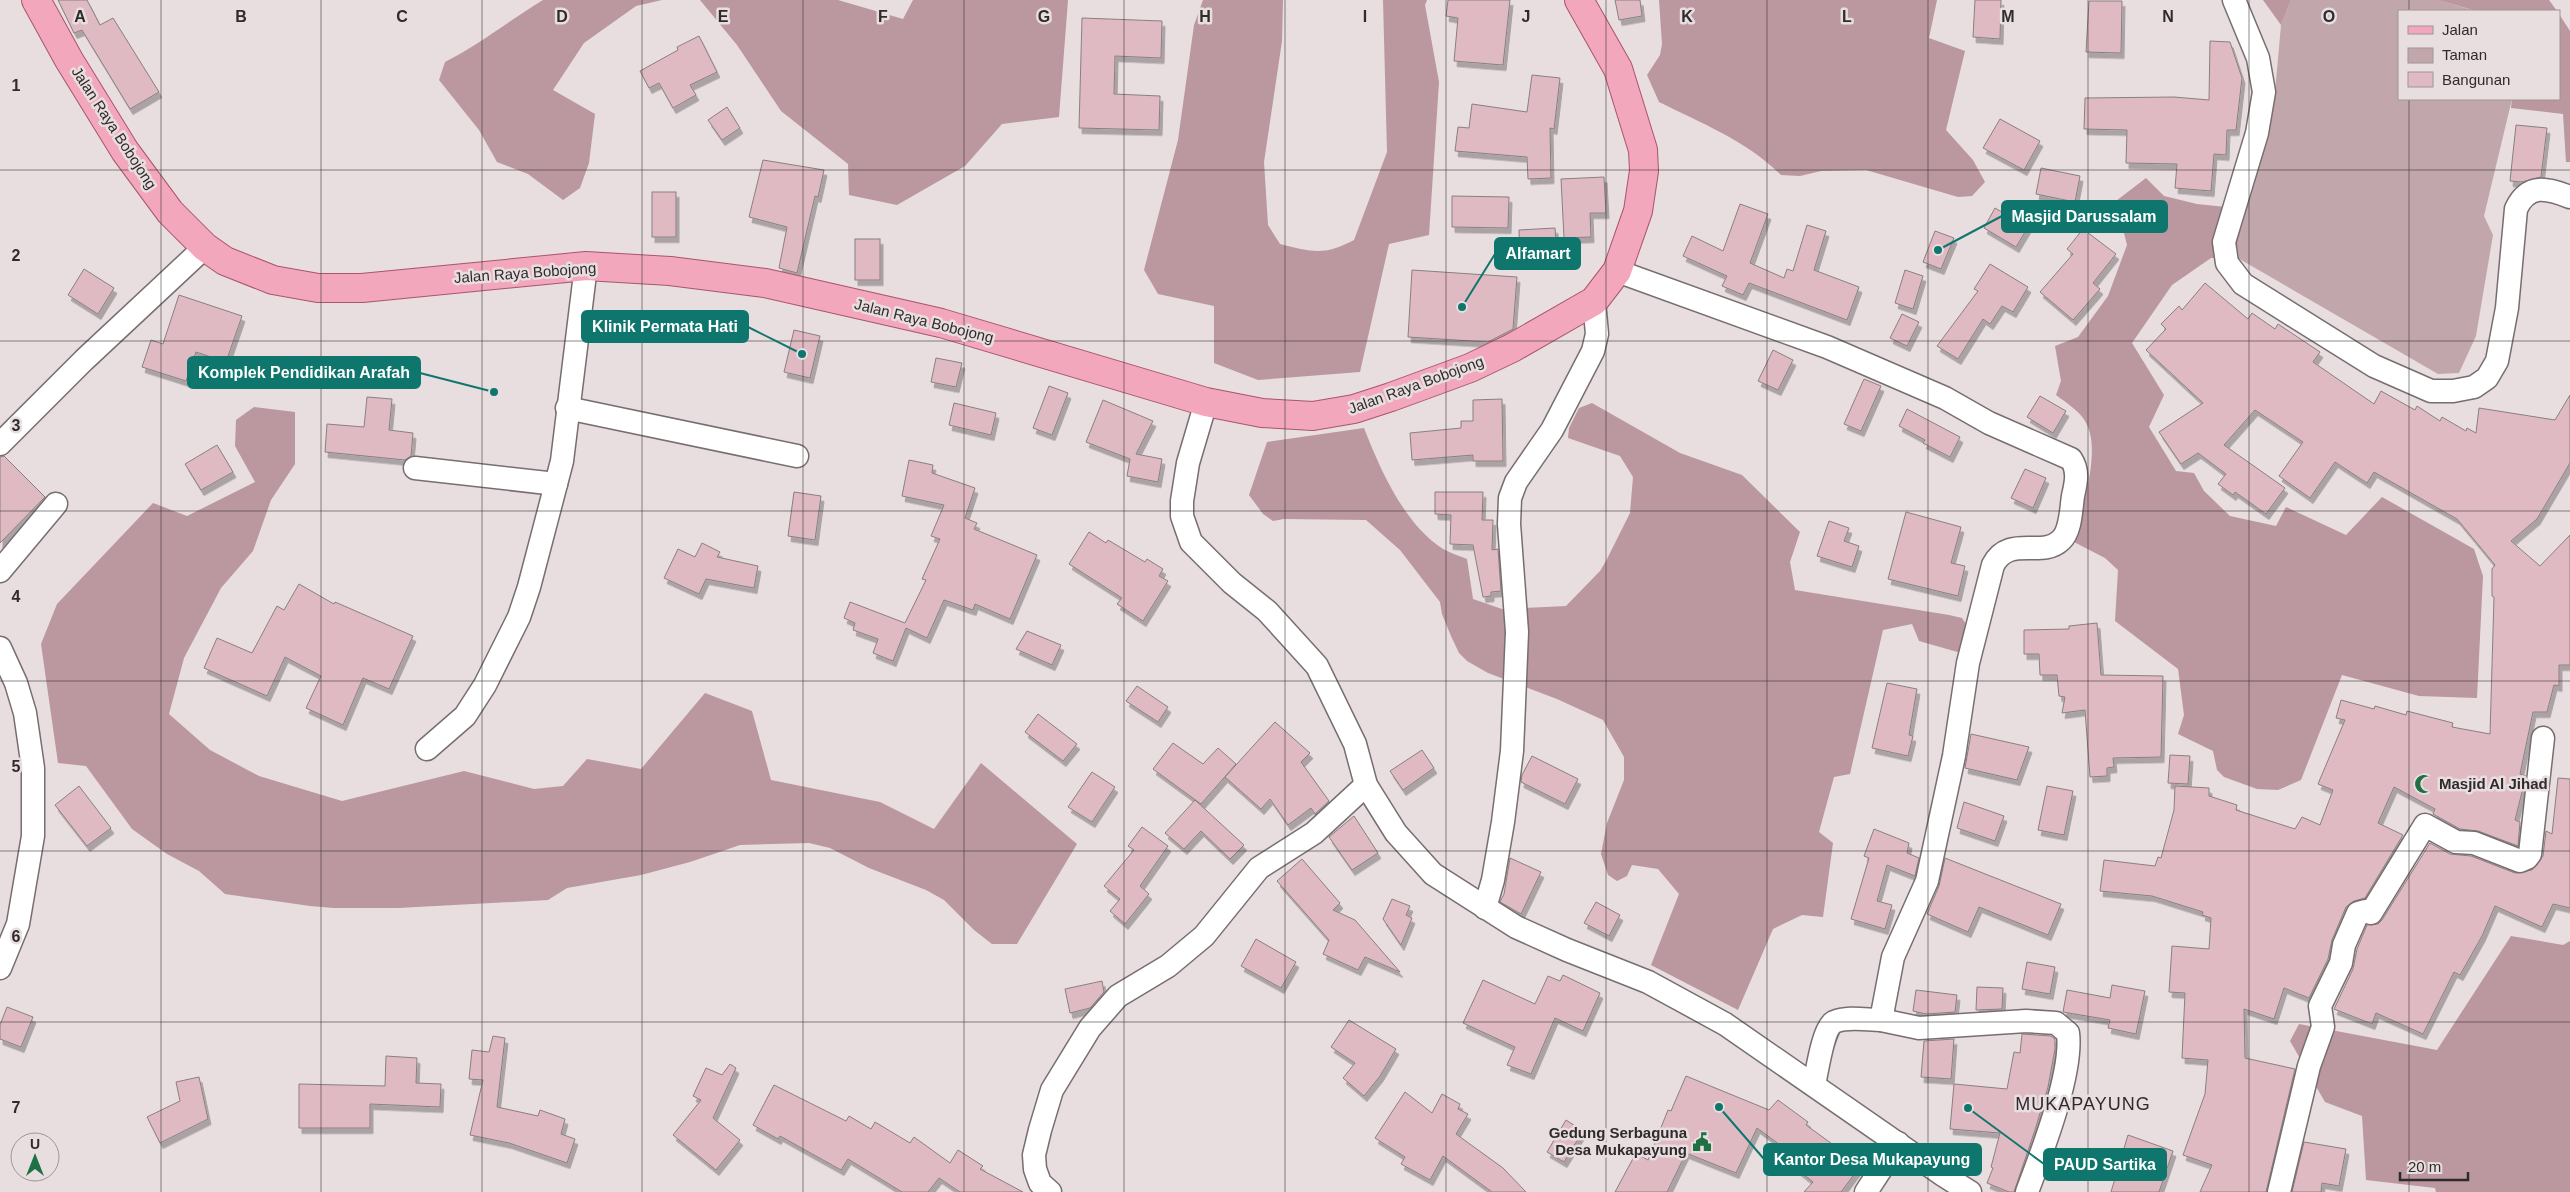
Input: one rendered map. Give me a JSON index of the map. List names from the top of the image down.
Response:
{
  "streets": {
    "main road": ["Jalan Raya Bobojong"]
  },
  "districts": ["MUKAPAYUNG"],
  "places": {
    "other": [
      "Masjid Darussalam",
      "Alfamart",
      "Klinik Permata Hati",
      "Komplek Pendidikan Arafah",
      "Kantor Desa Mukapayung",
      "PAUD Sartika"
    ],
    "mosque": ["Masjid Al Jihad"],
    "public building": ["Gedung Serbaguna Desa Mukapayung"]
  },
  "legend": ["Jalan", "Taman", "Bangunan"],
  "scale_bar": "20 m",
  "north": "top",
  "grid": {
    "columns": [
      "A",
      "B",
      "C",
      "D",
      "E",
      "F",
      "G",
      "H",
      "I",
      "J",
      "K",
      "L",
      "M",
      "N",
      "O"
    ],
    "rows": [
      "1",
      "2",
      "3",
      "4",
      "5",
      "6",
      "7"
    ]
  }
}
